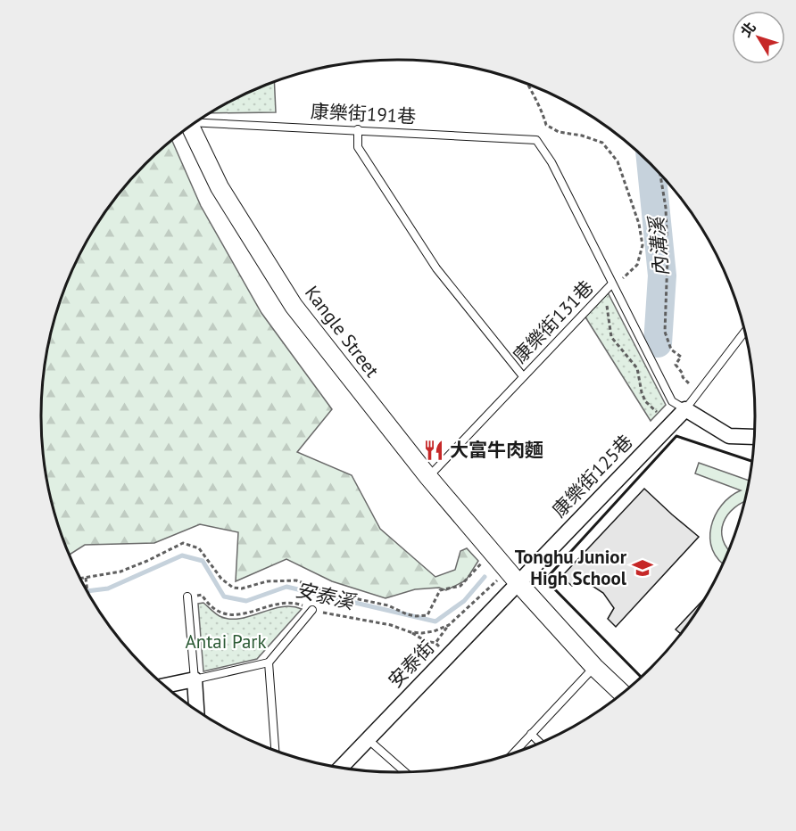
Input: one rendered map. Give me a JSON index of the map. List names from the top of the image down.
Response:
{
  "streets": {
    "street": ["Kangle Street", "康樂街125巷", "安泰街"],
    "lane": ["康樂街191巷", "康樂街131巷"]
  },
  "crossings": [
    ["康樂街191巷", "康樂街131巷"],
    ["康樂街131巷", "Kangle Street"],
    ["Kangle Street", "康樂街125巷"],
    ["Kangle Street", "安泰街"],
    ["康樂街125巷", "安泰街"]
  ],
  "water": ["內溝溪", "安泰溪"],
  "parks": ["Antai Park"],
  "places": {
    "restaurant": ["大富牛肉麵"],
    "school or university": ["Tonghu Junior High School"]
  },
  "north": "top left"
}
